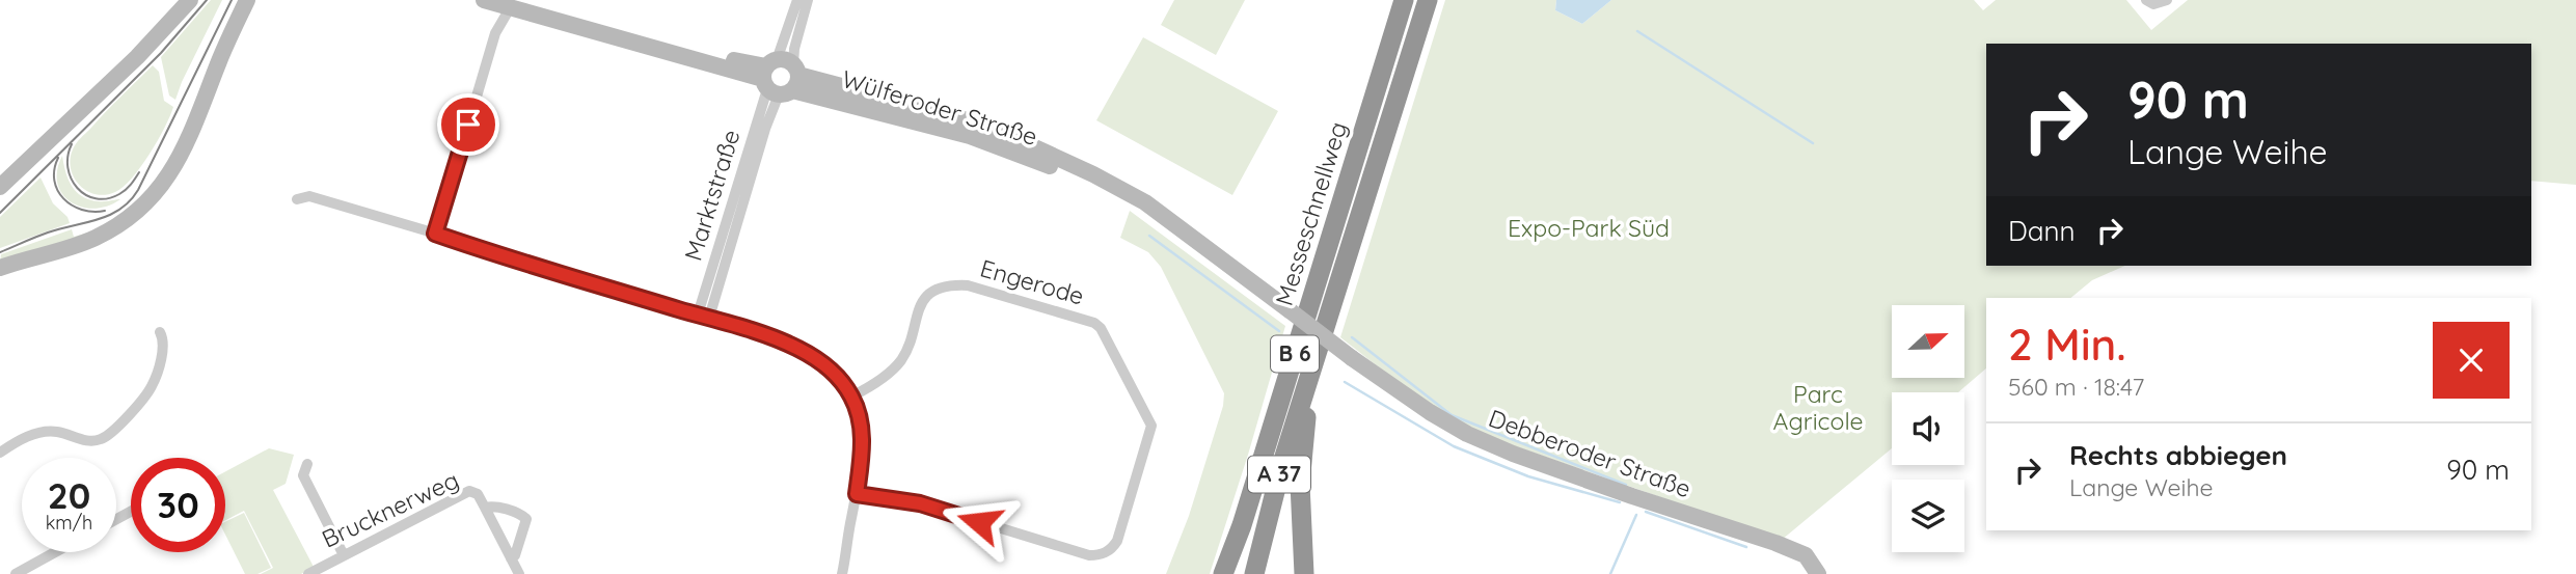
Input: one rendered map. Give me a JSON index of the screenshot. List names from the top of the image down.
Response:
{
  "streets": {
    "highway": ["Messeschnellweg", "B 6", "A 37"],
    "street": [
      "Wülferoder Straße",
      "Marktstraße",
      "Engerode",
      "Debberoder Straße",
      "Brucknerweg"
    ]
  },
  "crossings": [
    ["Wülferoder Straße", "Marktstraße"],
    ["Wülferoder Straße", "Debberoder Straße"],
    ["Messeschnellweg", "B 6"],
    ["Messeschnellweg", "A 37"],
    ["B 6", "A 37"]
  ],
  "parks": ["Expo-Park Süd", "Parc Agricole"],
  "north": "right",
  "page": {
    "turn": ["90 m", "Lange Weihe"],
    "then": "Dann",
    "heading": ["2 Min.", "560 m · 18:47"],
    "list": [
      {
        "name": "Rechts abbiegen",
        "note": "Lange Weihe",
        "value": "90 m"
      }
    ],
    "speed": "20 km/h",
    "limit": "30"
  }
}
